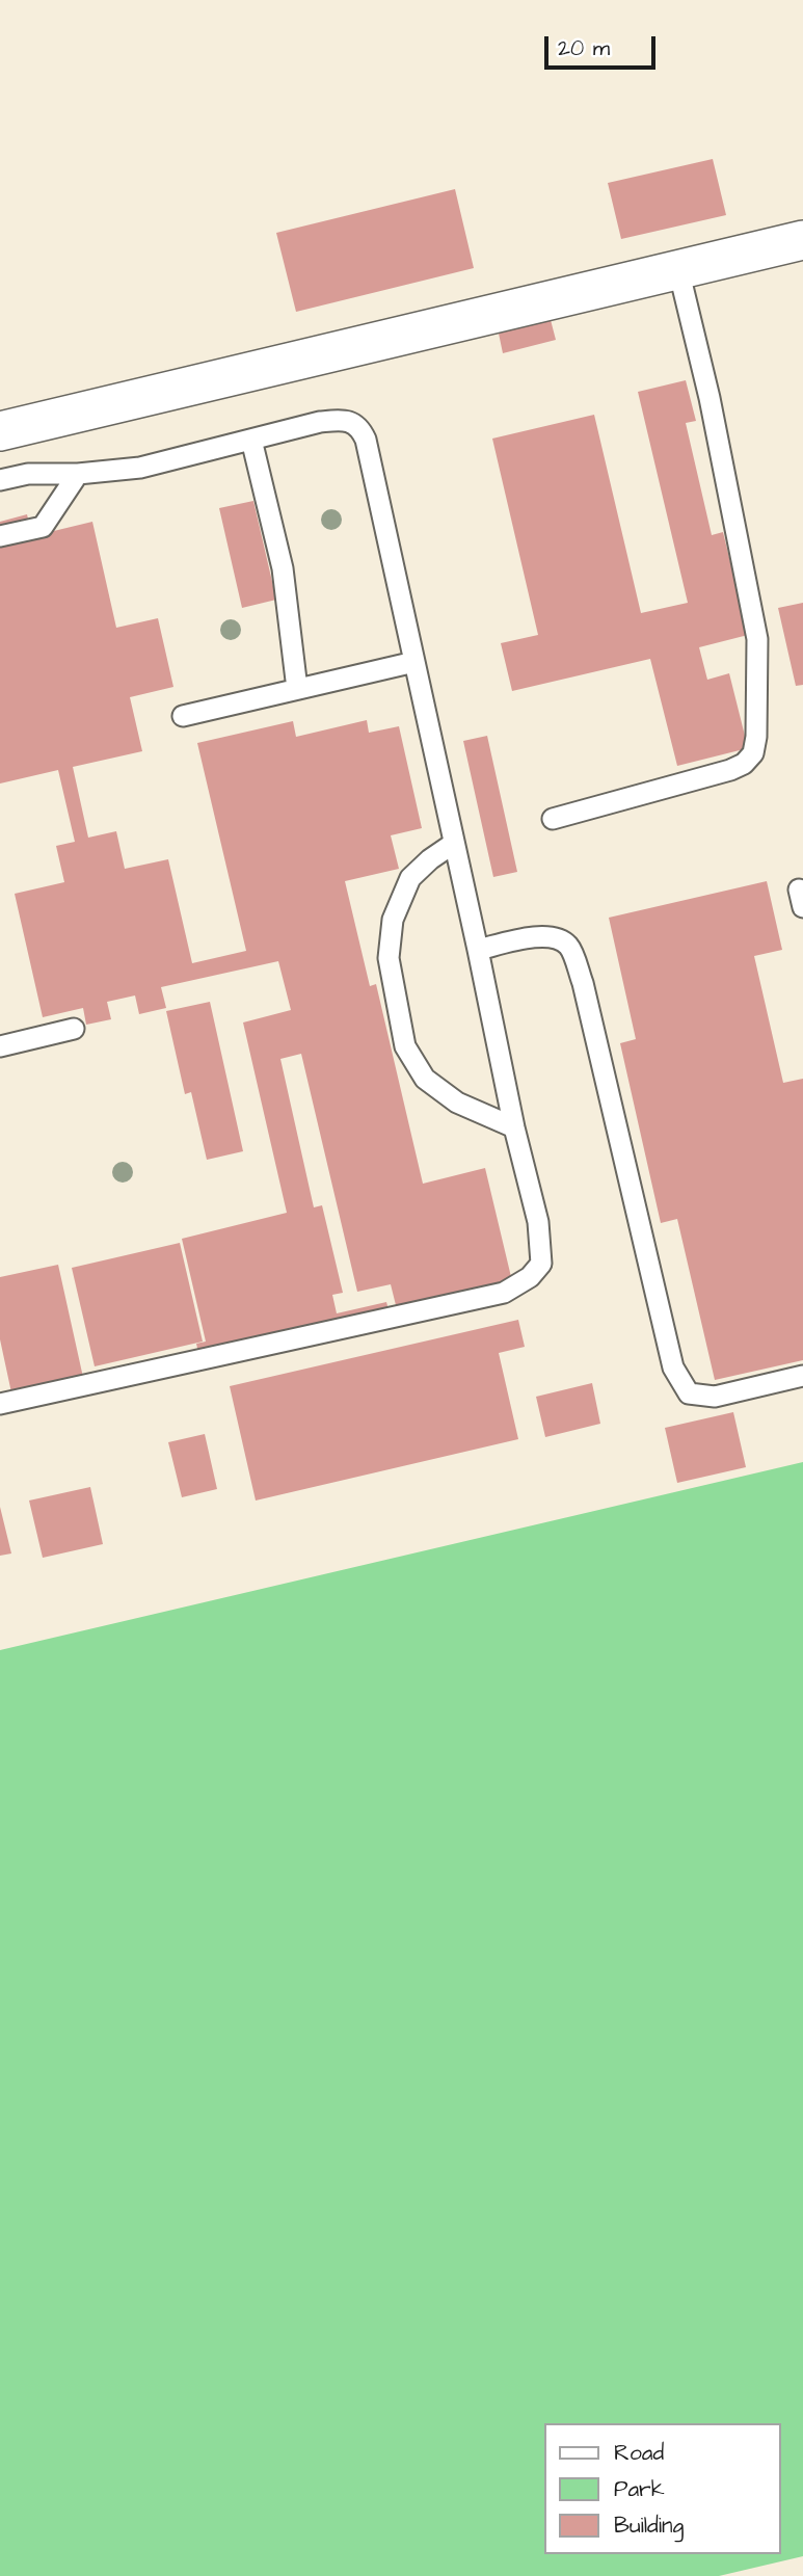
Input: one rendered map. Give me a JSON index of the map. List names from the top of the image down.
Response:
{
  "legend": ["Road", "Park", "Building"],
  "scale_bar": "20 m"
}
